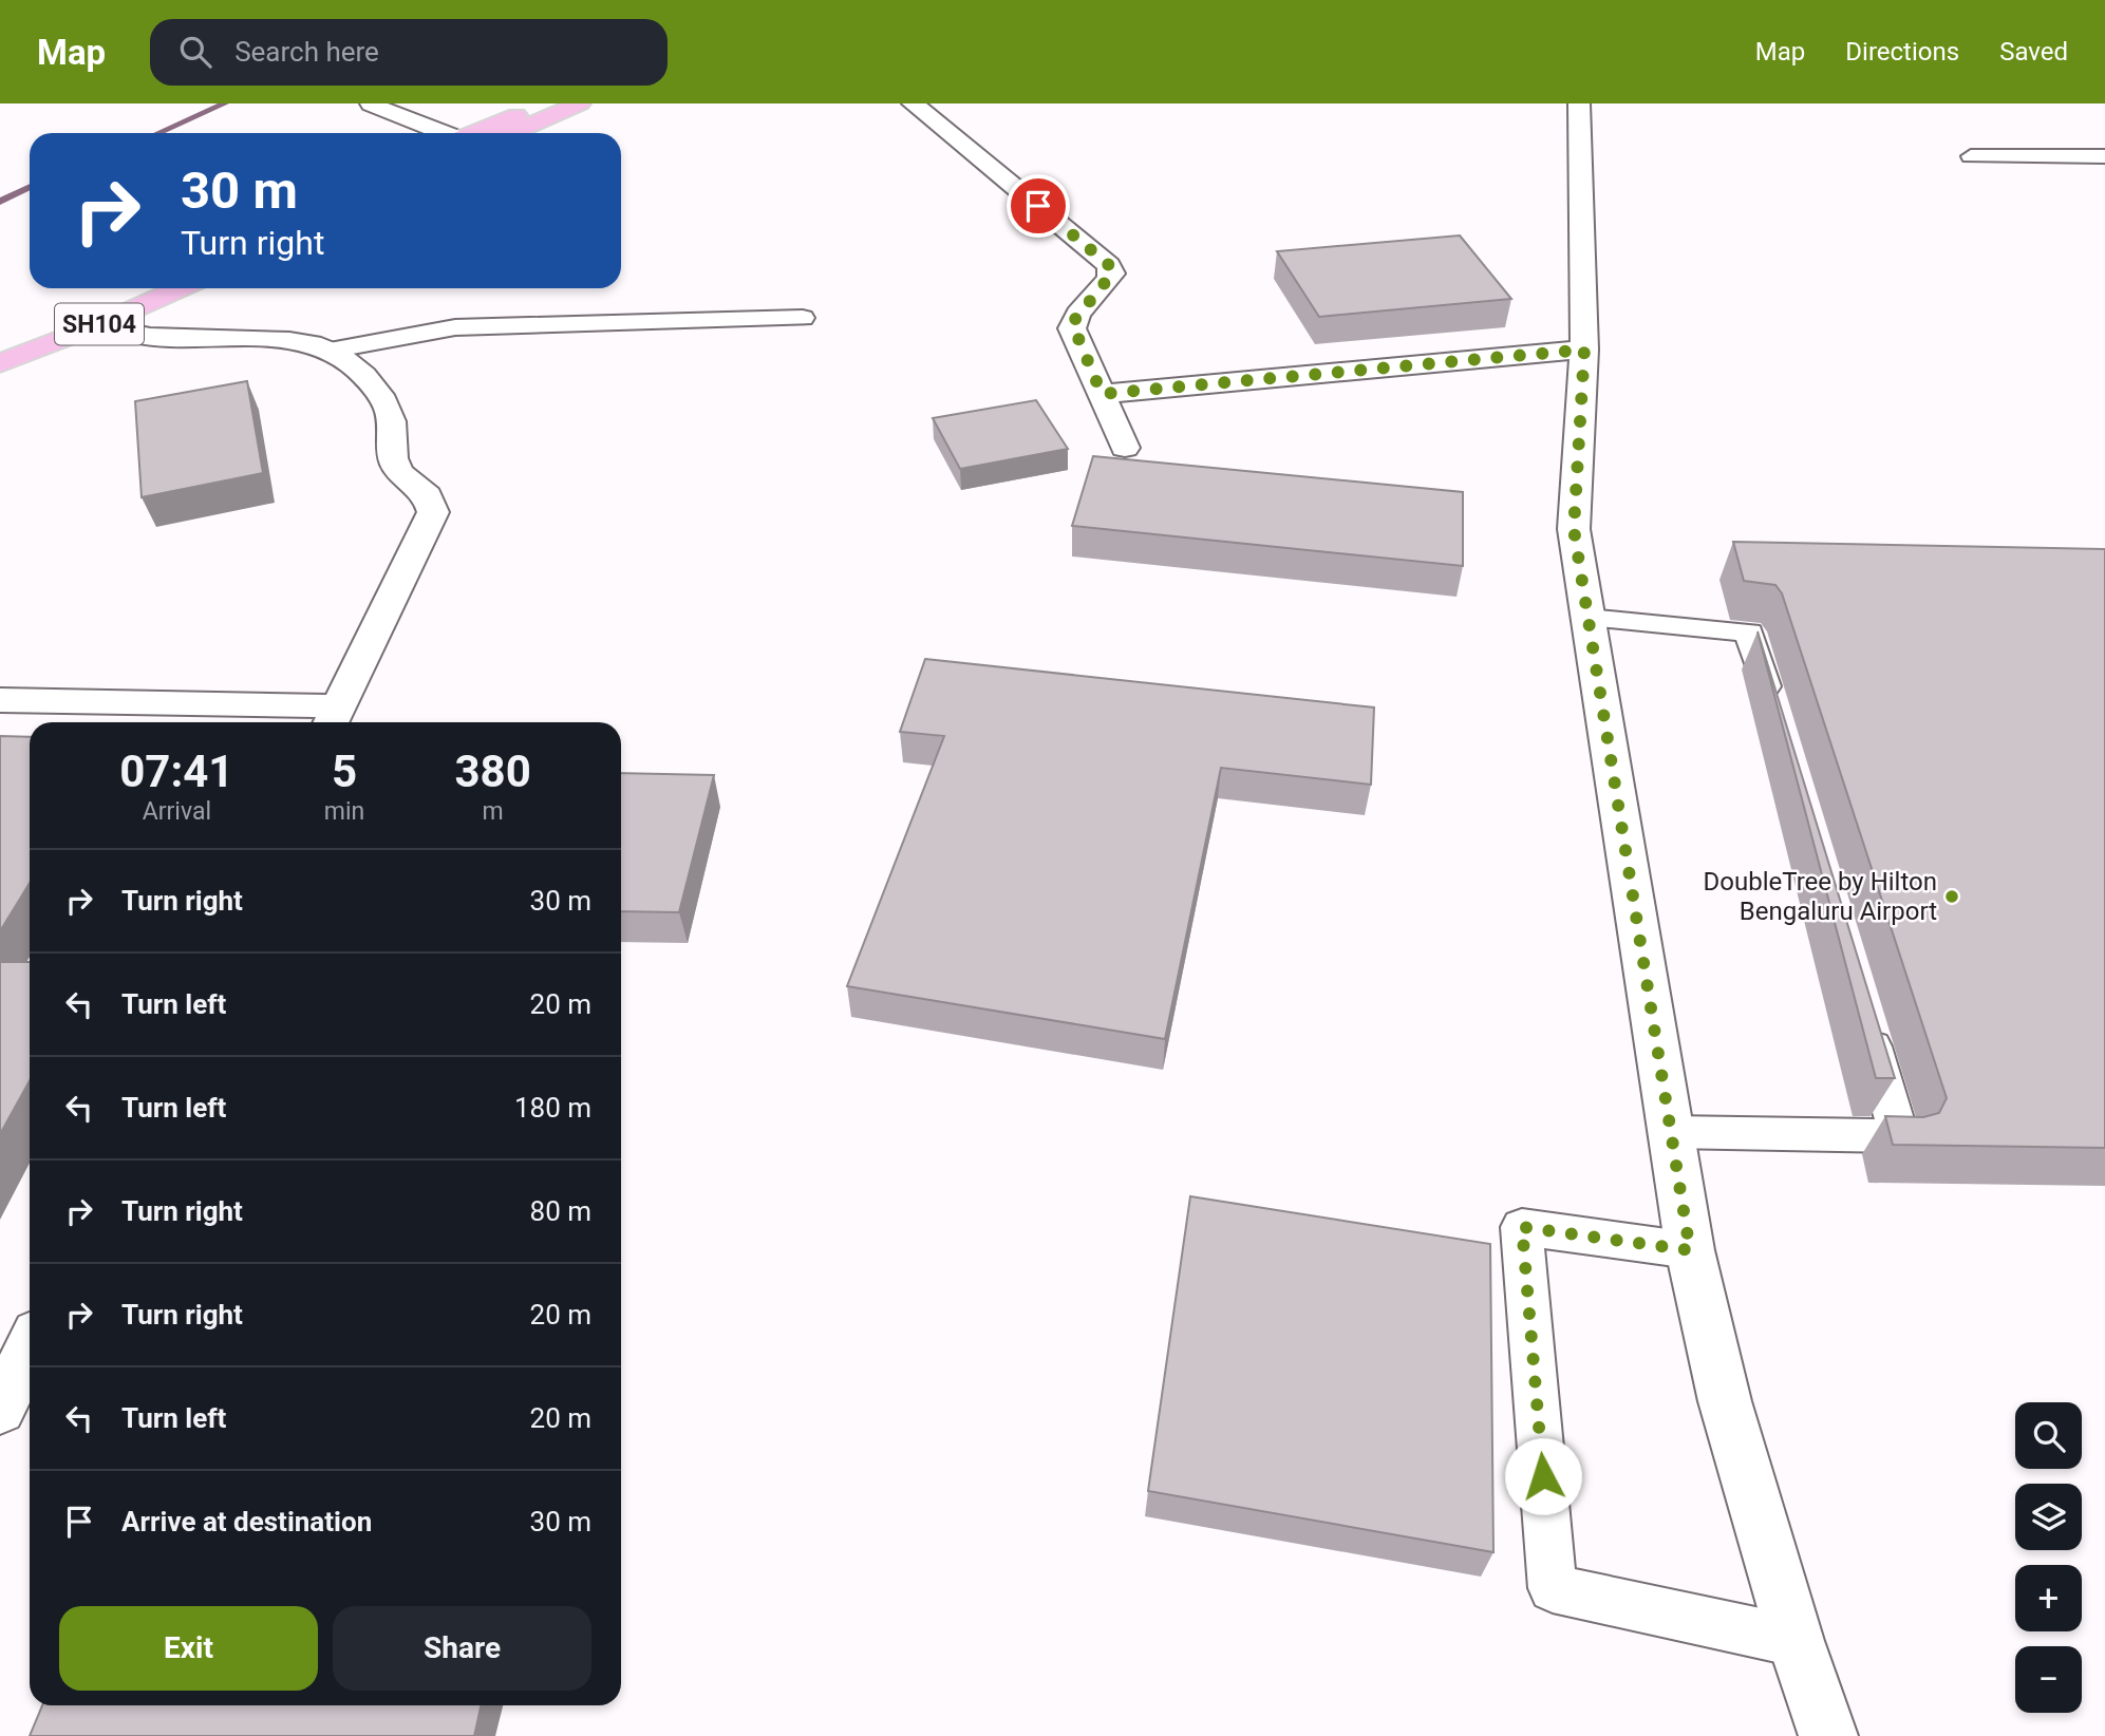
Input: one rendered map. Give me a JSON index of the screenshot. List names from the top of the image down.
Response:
{
  "streets": {
    "main road": ["SH104"]
  },
  "places": ["DoubleTree by Hilton Bengaluru Airport"],
  "page": {
    "header": "Map",
    "search": "Search here",
    "nav": ["Map", "Directions", "Saved"],
    "turn": ["30 m", "Turn right"],
    "eta": [
      "07:41",
      "Arrival",
      "5",
      "min",
      "380",
      "m"
    ],
    "list": [
      {
        "name": "Turn right",
        "value": "30 m"
      },
      {
        "name": "Turn left",
        "value": "20 m"
      },
      {
        "name": "Turn left",
        "value": "180 m"
      },
      {
        "name": "Turn right",
        "value": "80 m"
      },
      {
        "name": "Turn right",
        "value": "20 m"
      },
      {
        "name": "Turn left",
        "value": "20 m"
      },
      {
        "name": "Arrive at destination",
        "value": "30 m"
      }
    ],
    "map_buttons": ["+", "−"],
    "buttons": ["Exit", "Share"]
  }
}
